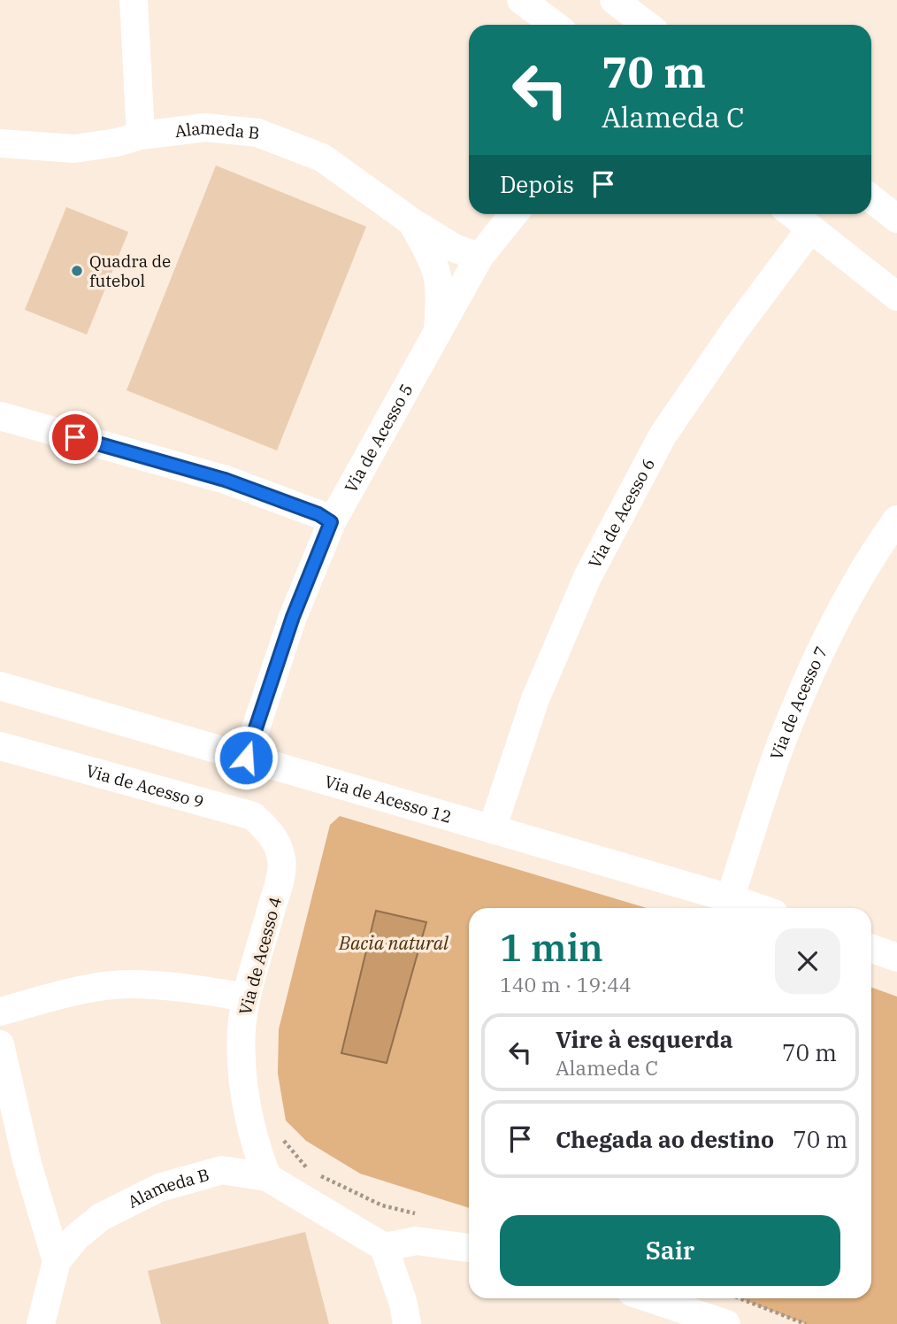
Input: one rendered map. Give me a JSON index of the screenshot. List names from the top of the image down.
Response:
{
  "streets": {
    "street": [
      "Alameda B",
      "Via de Acesso 5",
      "Via de Acesso 6",
      "Via de Acesso 7",
      "Via de Acesso 9",
      "Via de Acesso 12",
      "Via de Acesso 4"
    ]
  },
  "crossings": [
    ["Alameda B", "Via de Acesso 5"],
    ["Alameda B", "Via de Acesso 4"],
    ["Via de Acesso 5", "Via de Acesso 12"],
    ["Via de Acesso 6", "Via de Acesso 12"],
    ["Via de Acesso 7", "Via de Acesso 12"],
    ["Via de Acesso 9", "Via de Acesso 4"]
  ],
  "water": ["Bacia natural"],
  "places": ["Quadra de futebol"],
  "page": {
    "turn": ["70 m", "Alameda C"],
    "then": "Depois",
    "heading": ["1 min", "140 m · 19:44"],
    "list": [
      {
        "name": "Vire à esquerda",
        "note": "Alameda C",
        "value": "70 m"
      },
      {
        "name": "Chegada ao destino",
        "value": "70 m"
      }
    ],
    "buttons": "Sair"
  }
}
